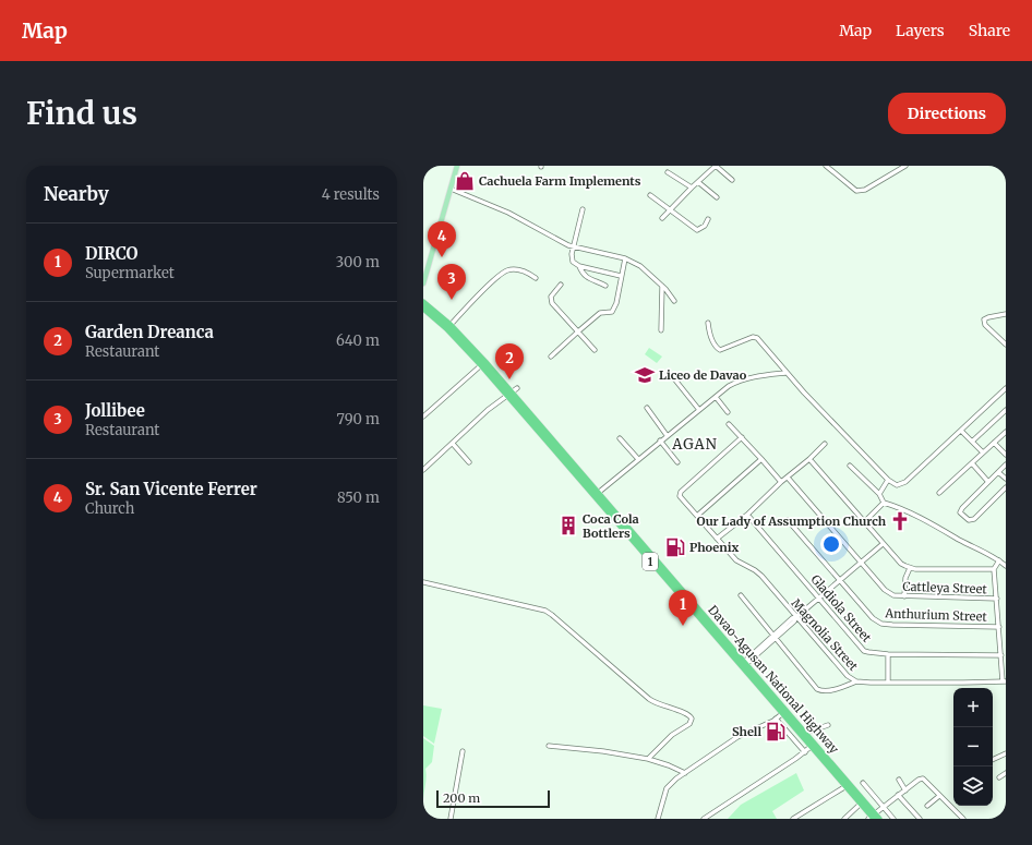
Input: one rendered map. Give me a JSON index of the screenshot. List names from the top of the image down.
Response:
{
  "streets": {
    "highway": ["1", "Davao-Agusan National Highway"],
    "street": [
      "Cattleya Street",
      "Gladiola Street",
      "Anthurium Street",
      "Magnolia Street"
    ]
  },
  "districts": ["AGAN"],
  "places": {
    "shop": ["Cachuela Farm Implements"],
    "school or university": ["Liceo de Davao"],
    "church": ["Our Lady of Assumption Church"],
    "building": ["Coca Cola Bottlers"],
    "fuel station": ["Phoenix", "Shell"]
  },
  "scale_bar": "200 m",
  "page": {
    "header": "Map",
    "nav": ["Map", "Layers", "Share"],
    "buttons": "Directions",
    "title": "Find us",
    "heading": ["Nearby", "4 results"],
    "pins": [
      "4",
      "3",
      "2",
      "1"
    ],
    "list": [
      {
        "mark": "1",
        "name": "DIRCO",
        "note": "Supermarket",
        "value": "300 m"
      },
      {
        "mark": "2",
        "name": "Garden Dreanca",
        "note": "Restaurant",
        "value": "640 m"
      },
      {
        "mark": "3",
        "name": "Jollibee",
        "note": "Restaurant",
        "value": "790 m"
      },
      {
        "mark": "4",
        "name": "Sr. San Vicente Ferrer",
        "note": "Church",
        "value": "850 m"
      }
    ],
    "map_buttons": ["+", "−"],
    "scale": "200 m"
  }
}
